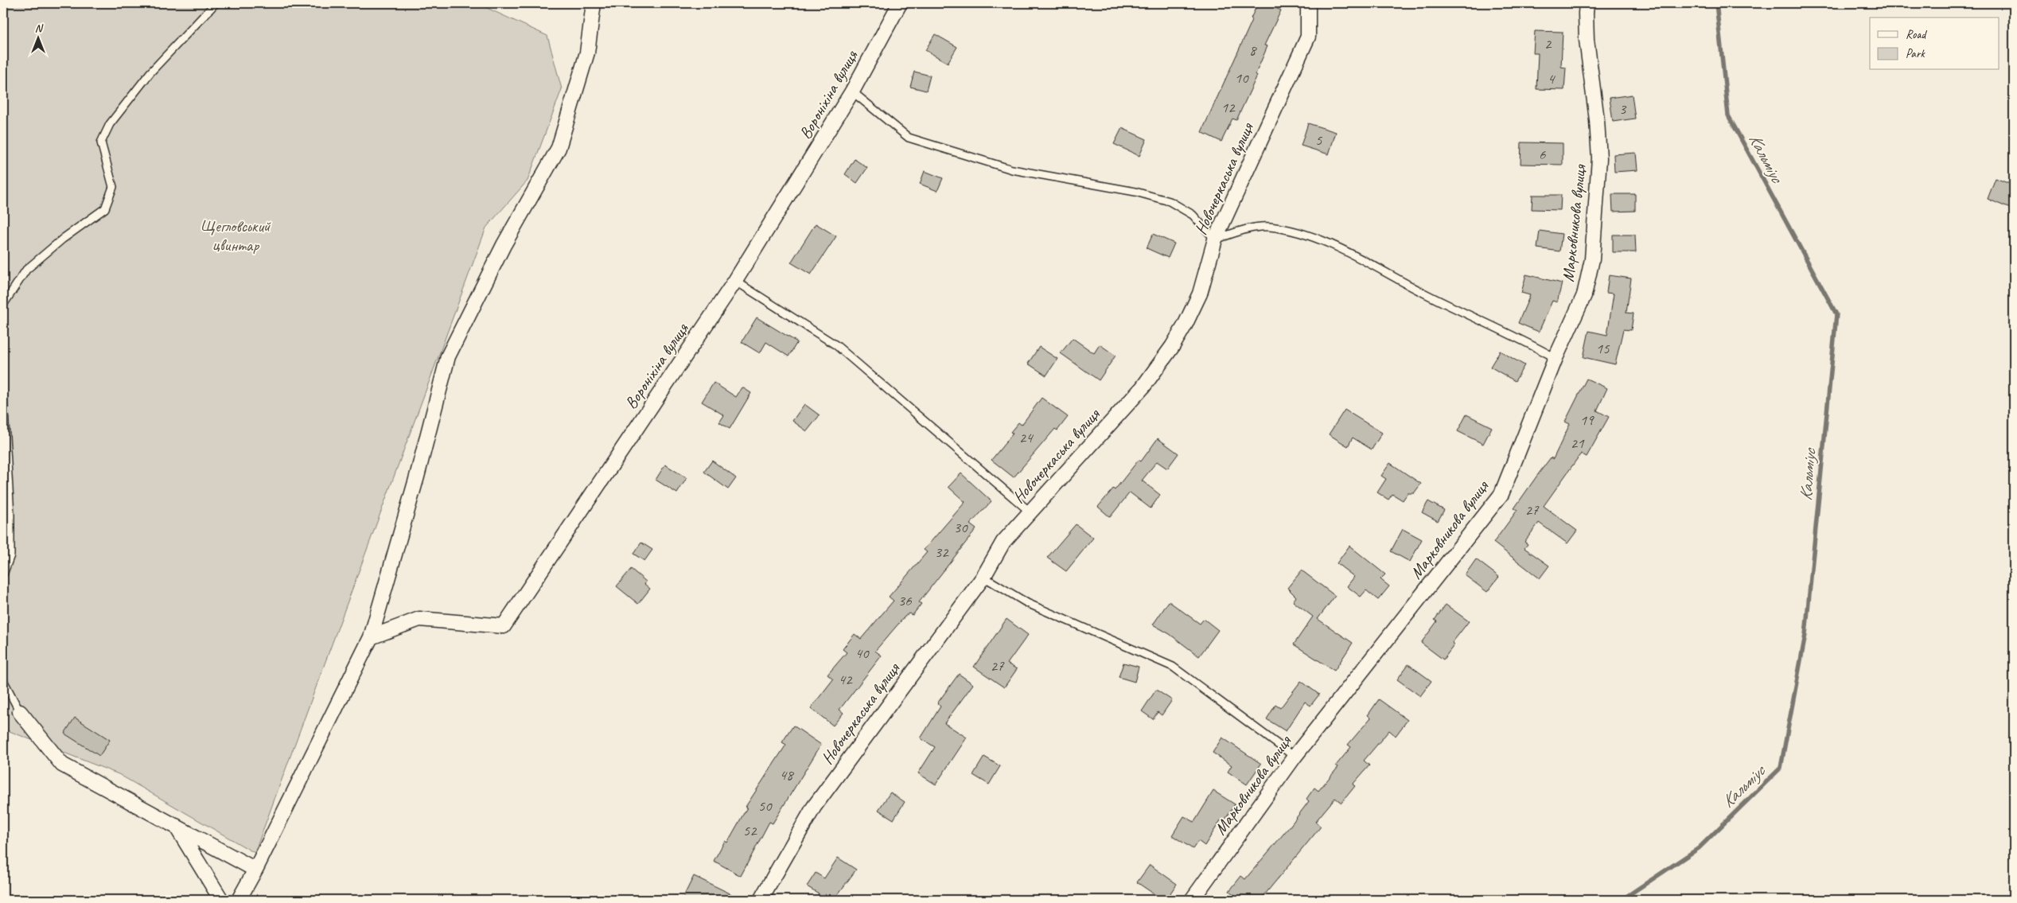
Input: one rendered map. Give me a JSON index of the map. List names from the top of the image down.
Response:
{
  "streets": {
    "street": ["Вороніхіна вулиця", "Новочеркаська вулиця", "Марковникова вулиця"]
  },
  "water": ["Кальміус"],
  "parks": ["Щегловський цвинтар"],
  "house_numbers": [
    "2",
    "8",
    "10",
    "4",
    "12",
    "3",
    "5",
    "6",
    "15",
    "19",
    "24",
    "21",
    "27",
    "30",
    "32",
    "36",
    "40",
    "27",
    "42",
    "48",
    "50",
    "52"
  ],
  "legend": ["Road", "Park"],
  "north": "top"
}
